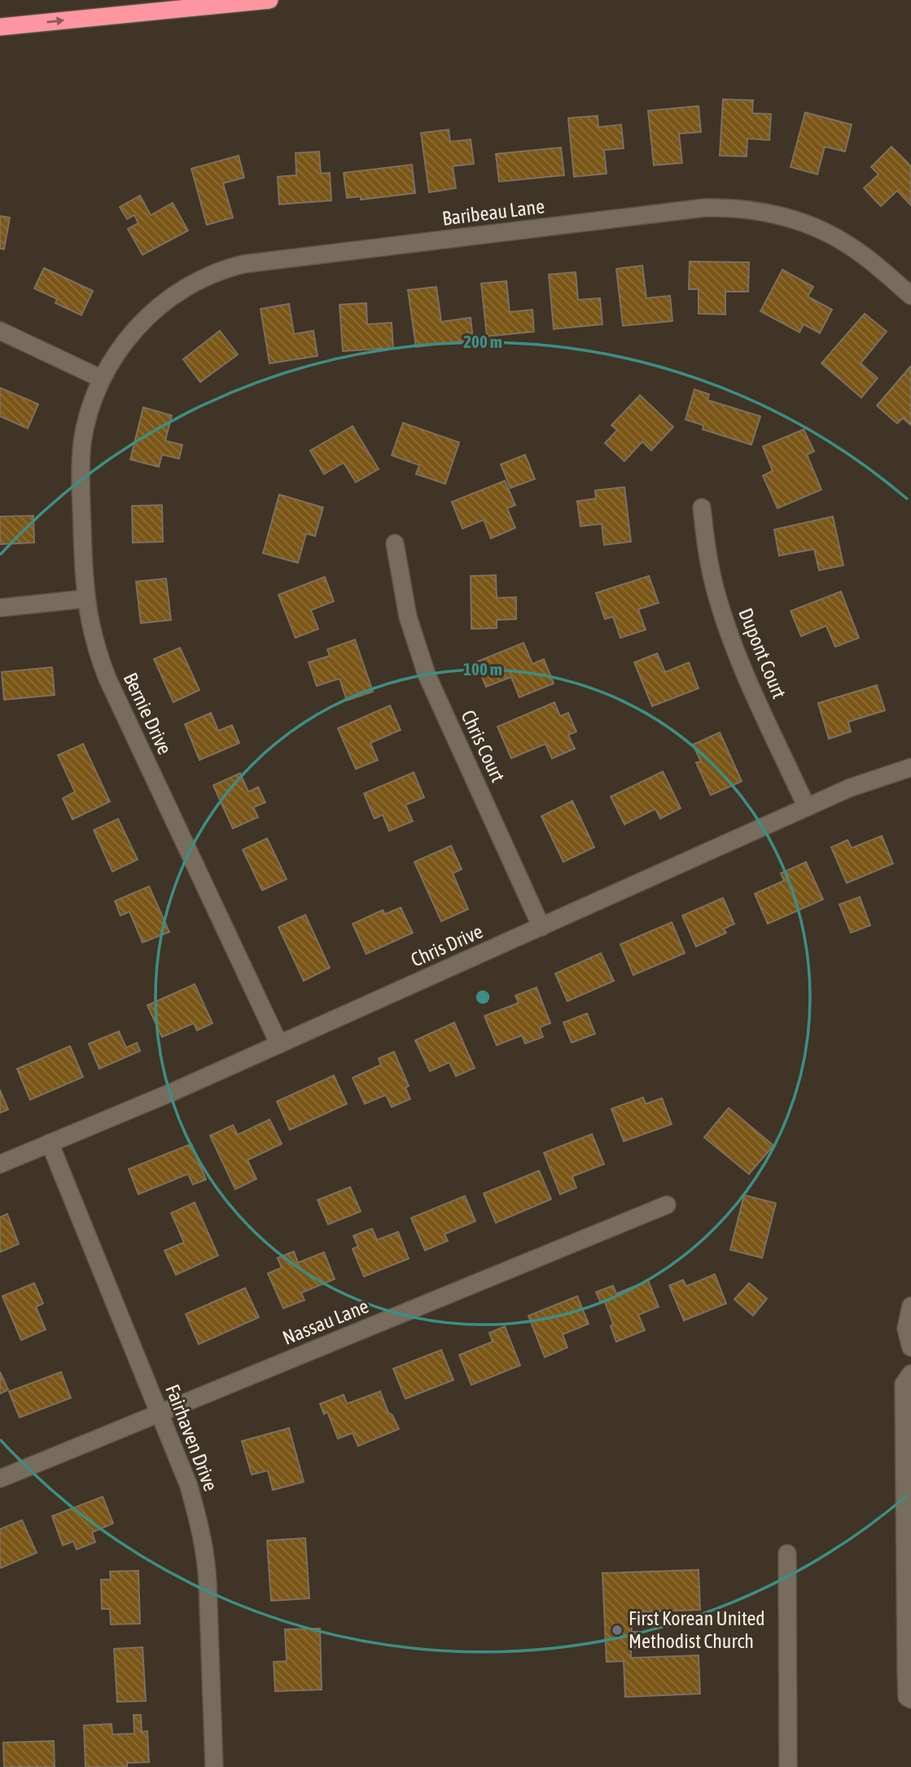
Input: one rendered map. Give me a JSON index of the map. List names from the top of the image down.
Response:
{
  "streets": {
    "street": [
      "Baribeau Lane",
      "Dupont Court",
      "Bernie Drive",
      "Chris Court",
      "Chris Drive",
      "Nassau Lane",
      "Fairhaven Drive"
    ]
  },
  "crossings": [
    ["Baribeau Lane", "Bernie Drive"],
    ["Dupont Court", "Chris Drive"],
    ["Bernie Drive", "Chris Drive"],
    ["Chris Court", "Chris Drive"],
    ["Chris Drive", "Fairhaven Drive"],
    ["Nassau Lane", "Fairhaven Drive"]
  ],
  "places": ["First Korean United Methodist Church"],
  "rings": ["200 m", "100 m"]
}
